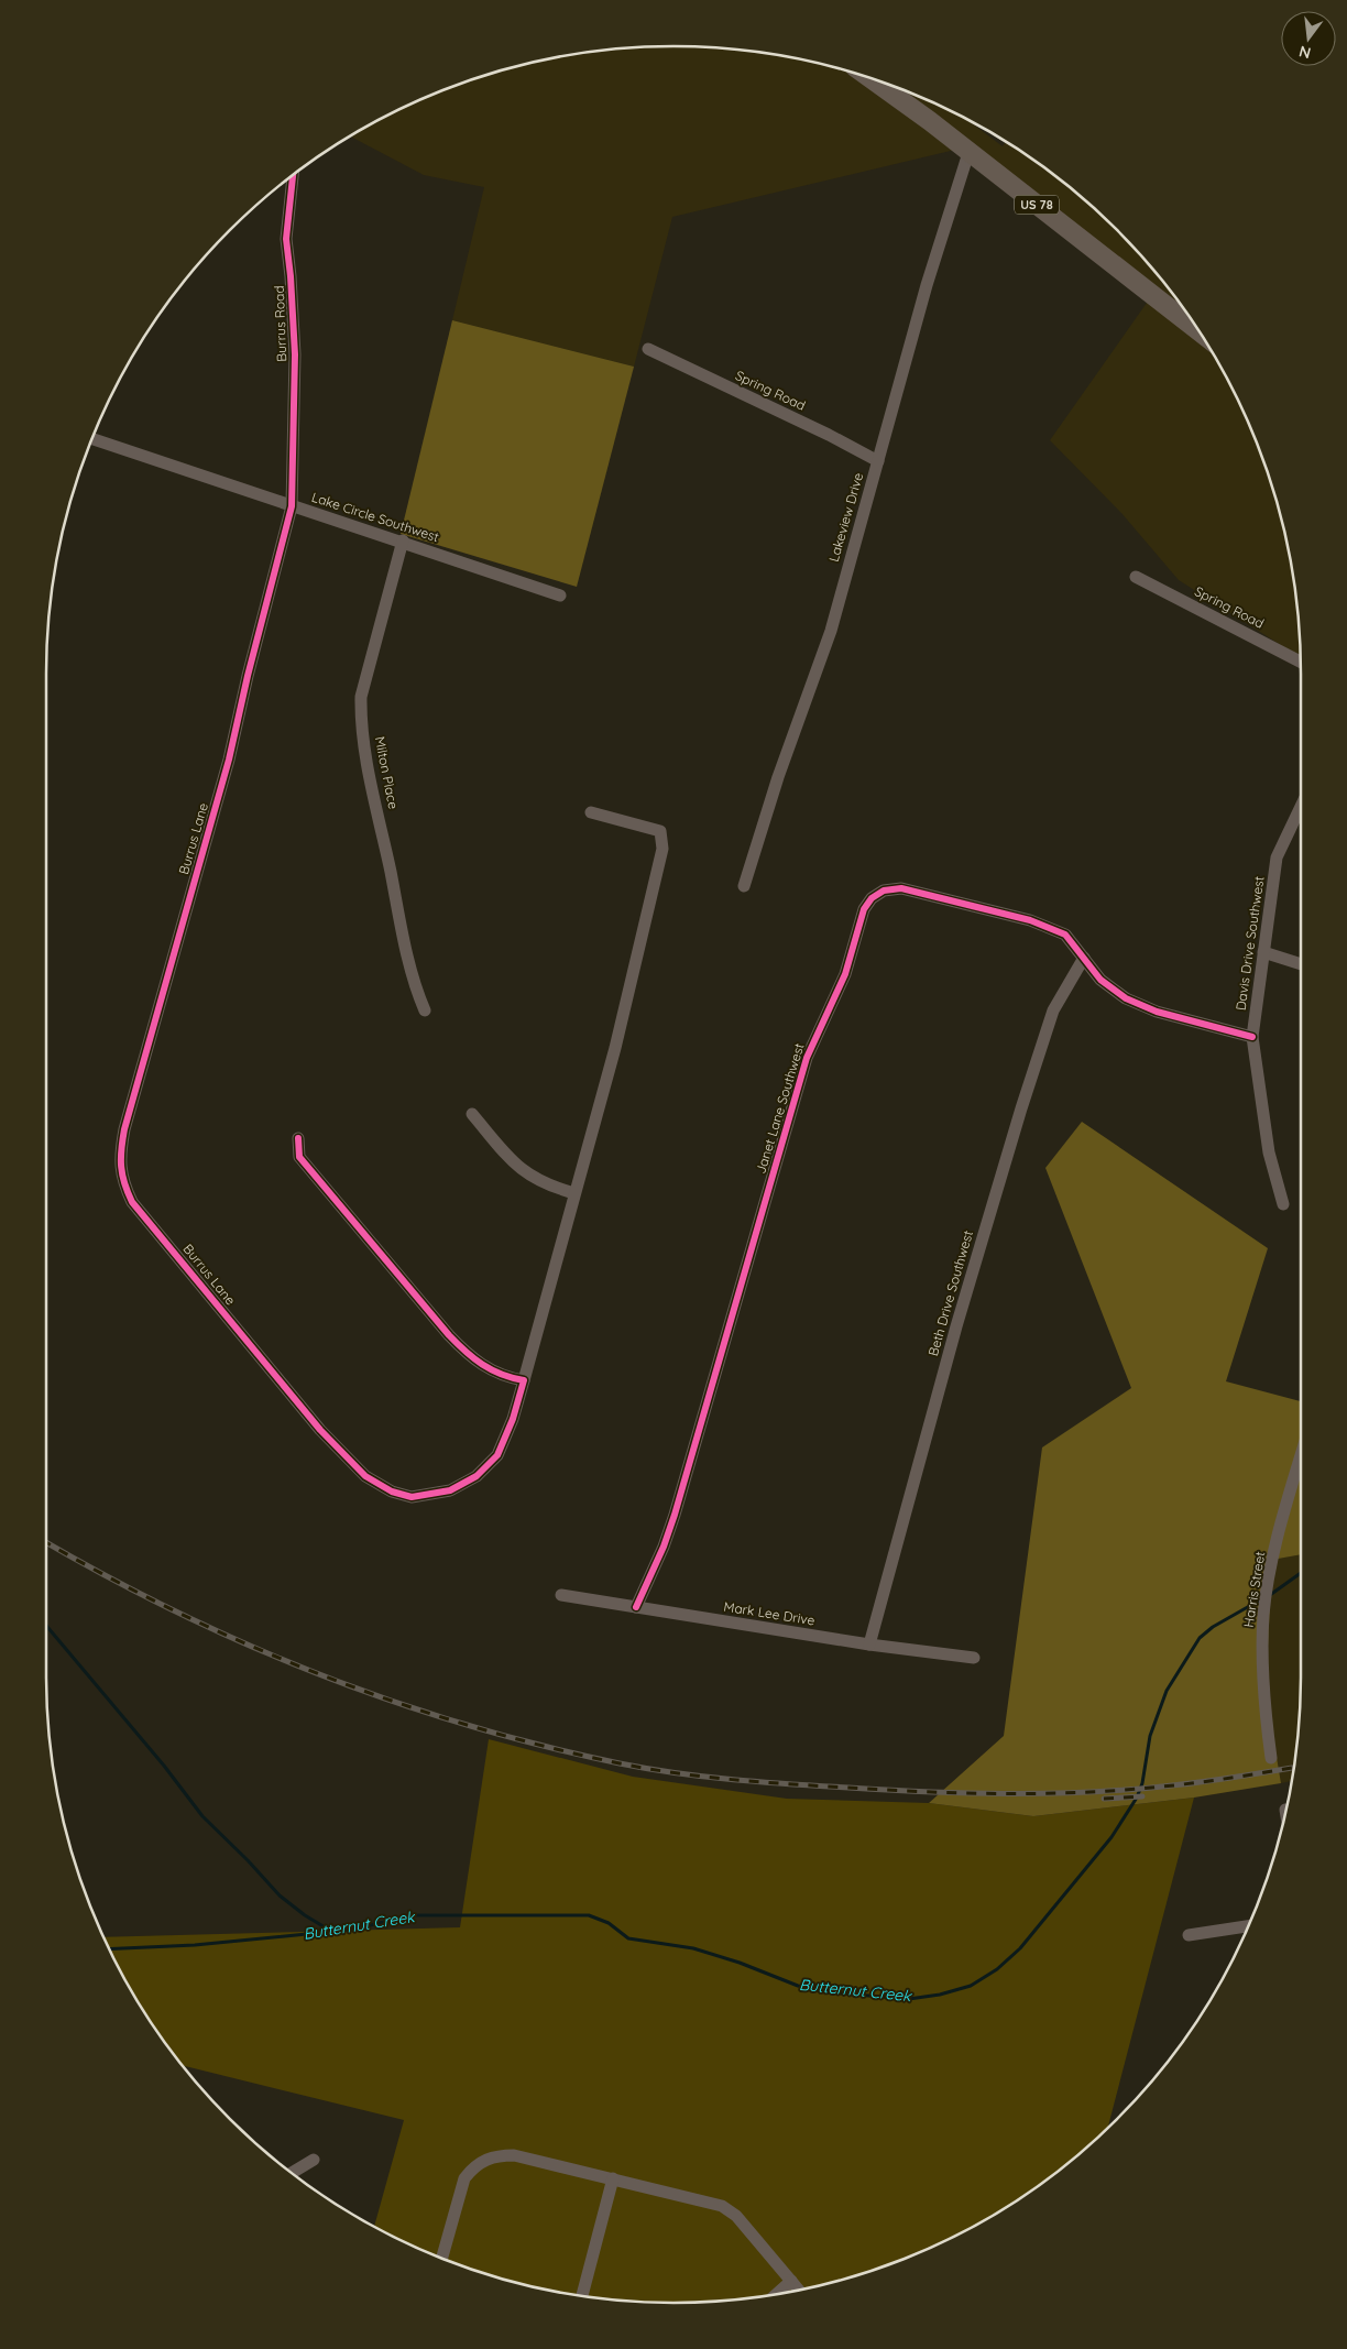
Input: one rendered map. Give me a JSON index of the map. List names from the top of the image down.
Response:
{
  "streets": {
    "main road": ["US 78"],
    "street": [
      "Burrus Road",
      "Spring Road",
      "Lake Circle Southwest",
      "Lakeview Drive",
      "Milton Place",
      "Burrus Lane",
      "Davis Drive Southwest",
      "Janet Lane Southwest",
      "Beth Drive Southwest",
      "Harris Street",
      "Mark Lee Drive"
    ]
  },
  "crossings": [
    ["US 78", "Lakeview Drive"],
    ["Burrus Road", "Lake Circle Southwest"],
    ["Burrus Road", "Burrus Lane"],
    ["Spring Road", "Lakeview Drive"],
    ["Lake Circle Southwest", "Milton Place"],
    ["Lake Circle Southwest", "Burrus Lane"],
    ["Davis Drive Southwest", "Janet Lane Southwest"],
    ["Janet Lane Southwest", "Beth Drive Southwest"],
    ["Janet Lane Southwest", "Mark Lee Drive"],
    ["Beth Drive Southwest", "Mark Lee Drive"]
  ],
  "water": ["Butternut Creek"],
  "north": "bottom"
}
